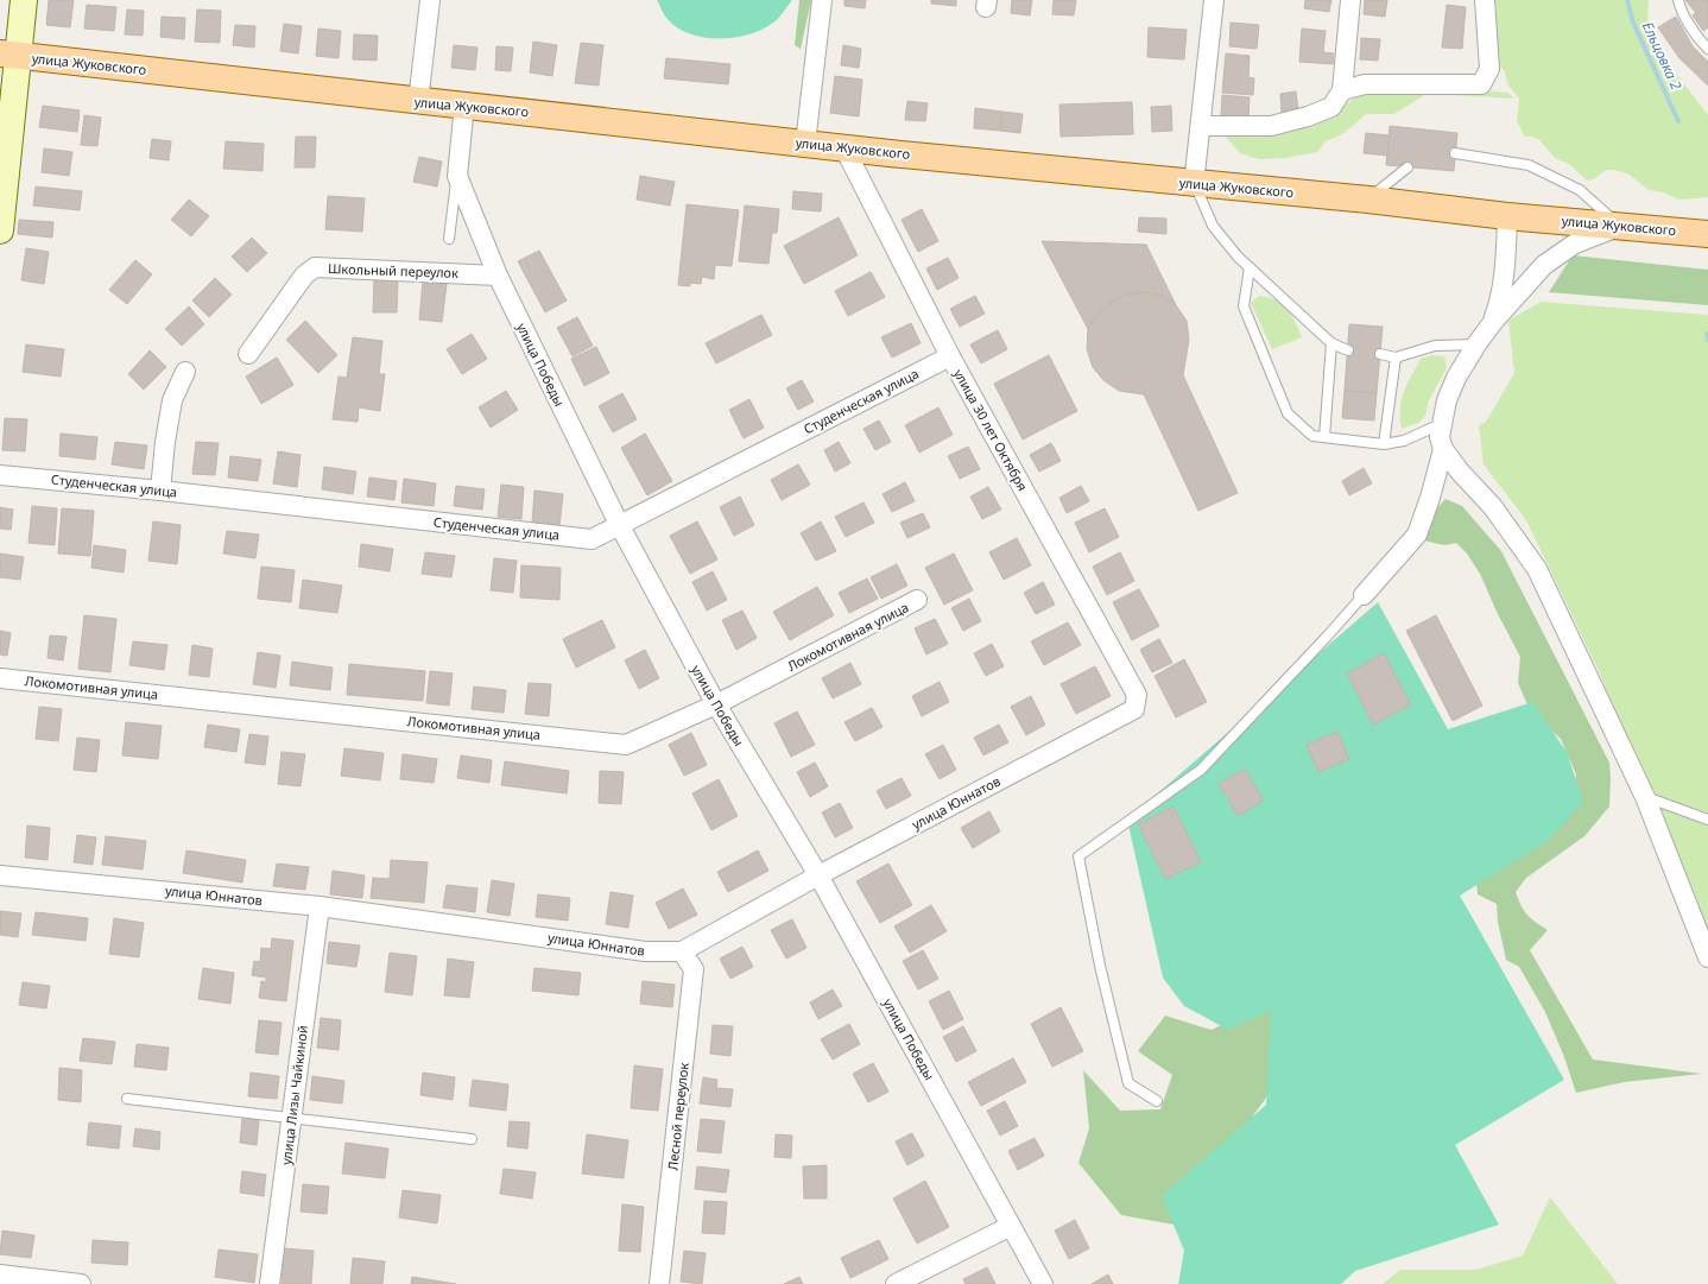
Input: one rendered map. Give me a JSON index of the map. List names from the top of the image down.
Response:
{
  "streets": {
    "main road": ["улица Жуковского"],
    "street": [
      "Школьный переулок",
      "улица Победы",
      "Студенческая улица",
      "улица 30 лет Октября",
      "Локомотивная улица",
      "улица Юннатов",
      "улица Лизы Чайкиной",
      "Лесной переулок"
    ]
  },
  "crossings": [
    ["улица Жуковского", "улица Победы"],
    ["улица Жуковского", "улица 30 лет Октября"],
    ["Школьный переулок", "улица Победы"],
    ["улица Победы", "Студенческая улица"],
    ["улица Победы", "Локомотивная улица"],
    ["улица Победы", "улица Юннатов"],
    ["Студенческая улица", "улица 30 лет Октября"],
    ["улица 30 лет Октября", "улица Юннатов"],
    ["улица Юннатов", "улица Лизы Чайкиной"],
    ["улица Юннатов", "Лесной переулок"]
  ],
  "water": ["Ельцовка 2"]
}
